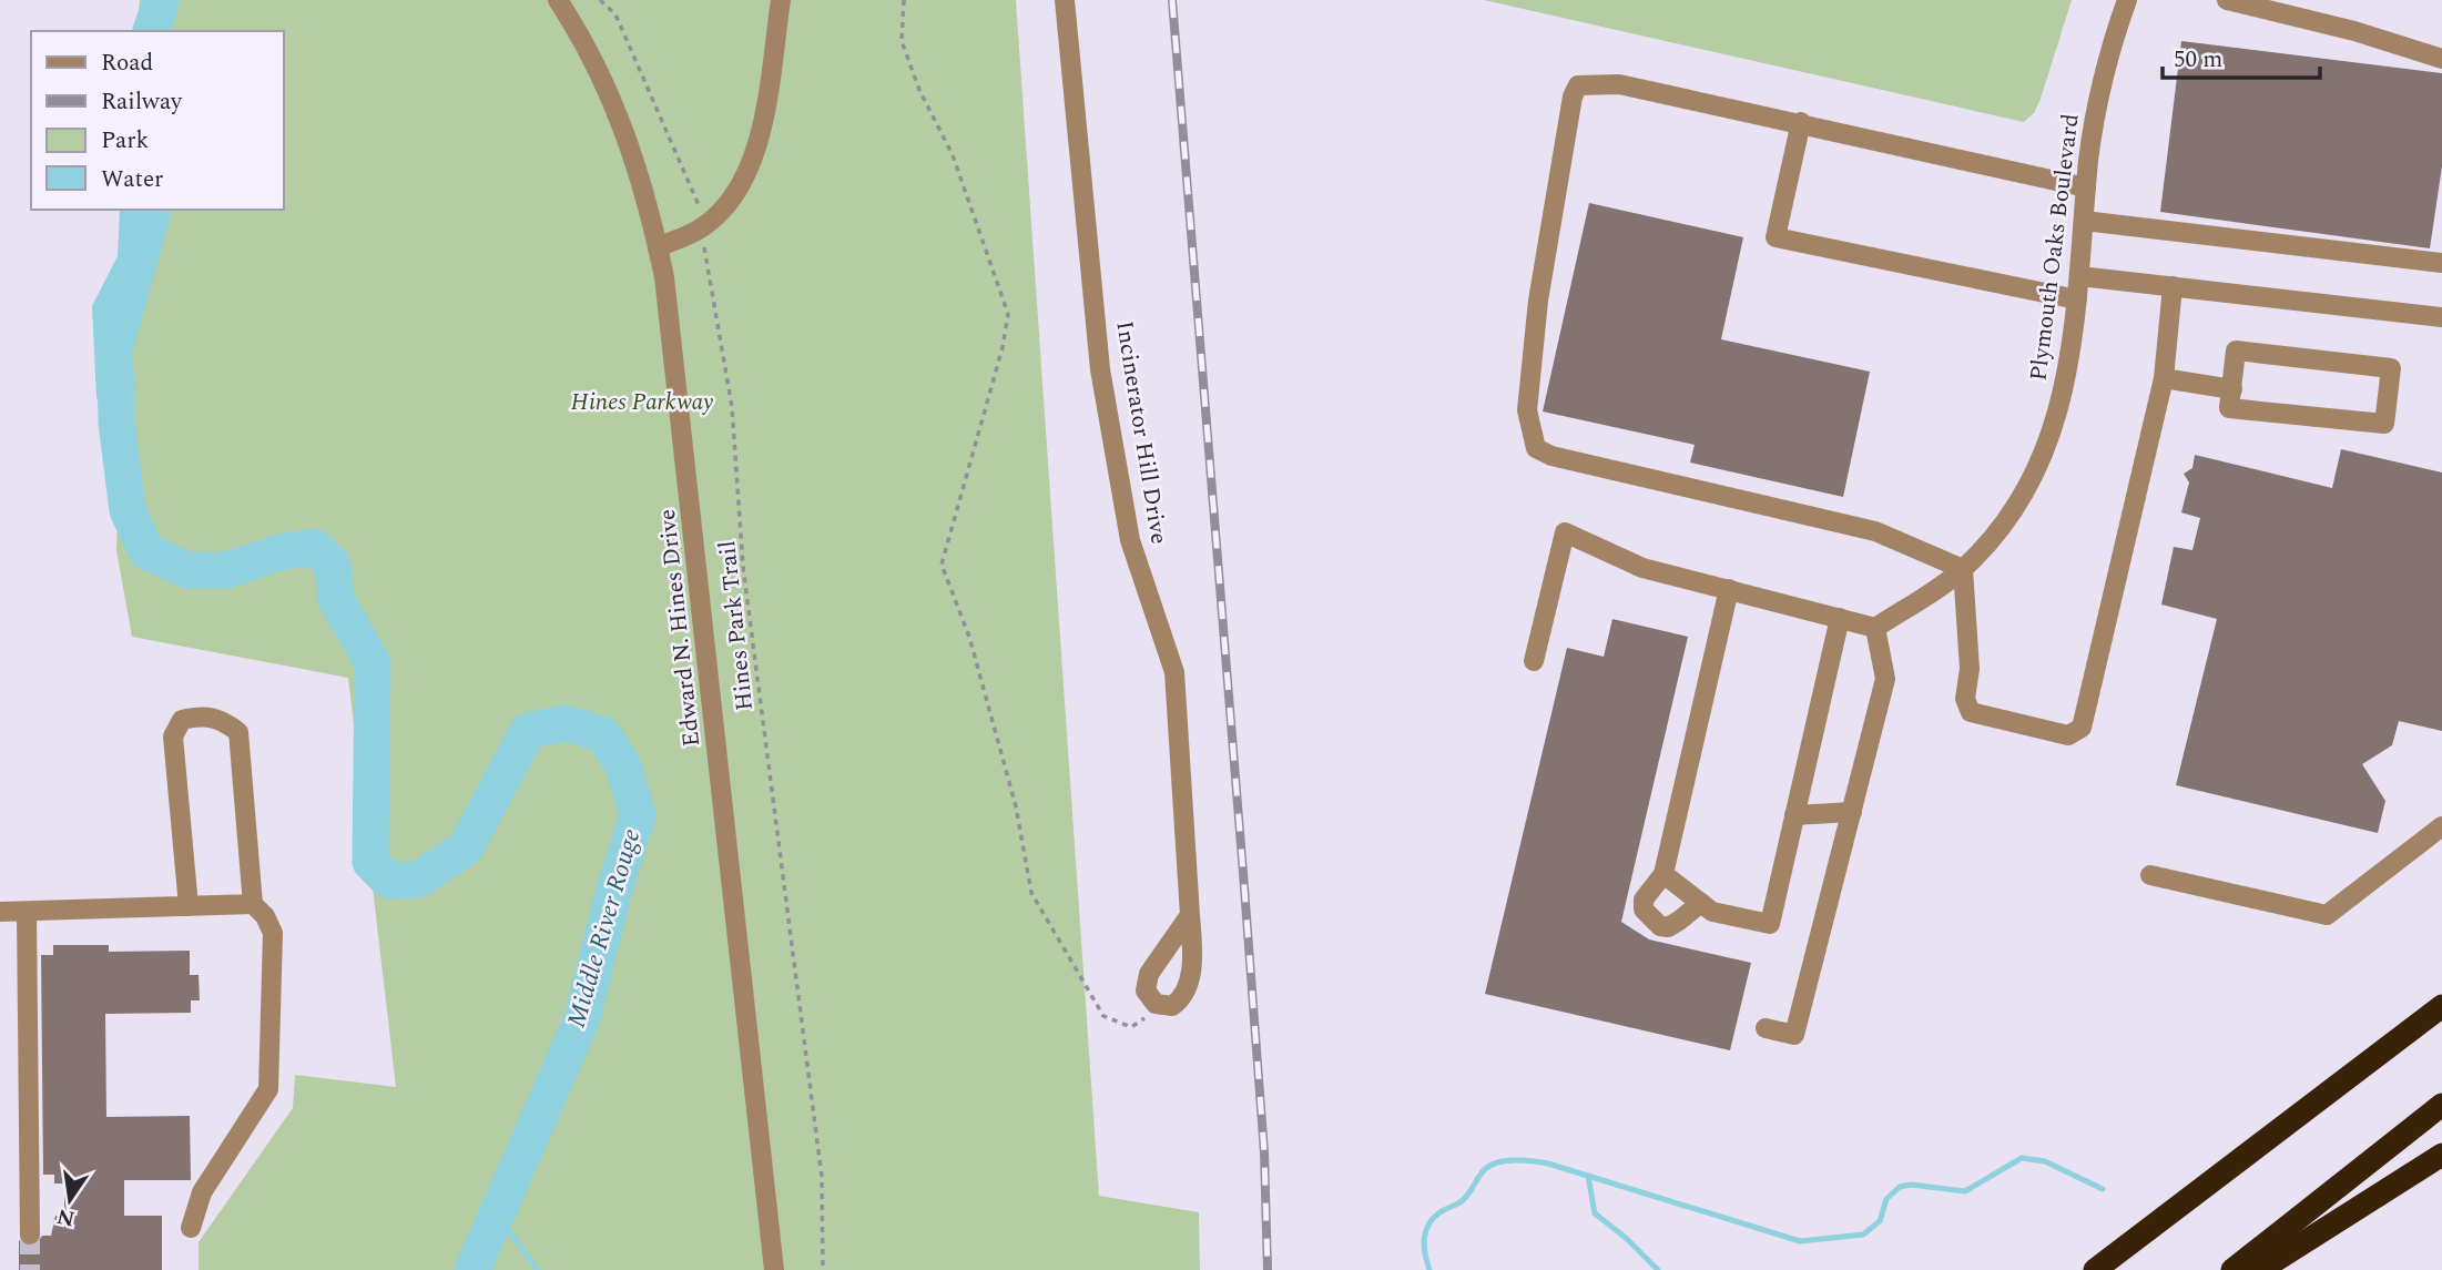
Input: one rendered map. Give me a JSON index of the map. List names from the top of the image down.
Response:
{
  "streets": {
    "street": ["Plymouth Oaks Boulevard", "Incinerator Hill Drive", "Edward N. Hines Drive"],
    "path": ["Hines Park Trail"]
  },
  "water": ["Middle River Rouge"],
  "parks": ["Hines Parkway"],
  "legend": [
    "Road",
    "Railway",
    "Park",
    "Water"
  ],
  "scale_bar": "50 m",
  "north": "bottom"
}
